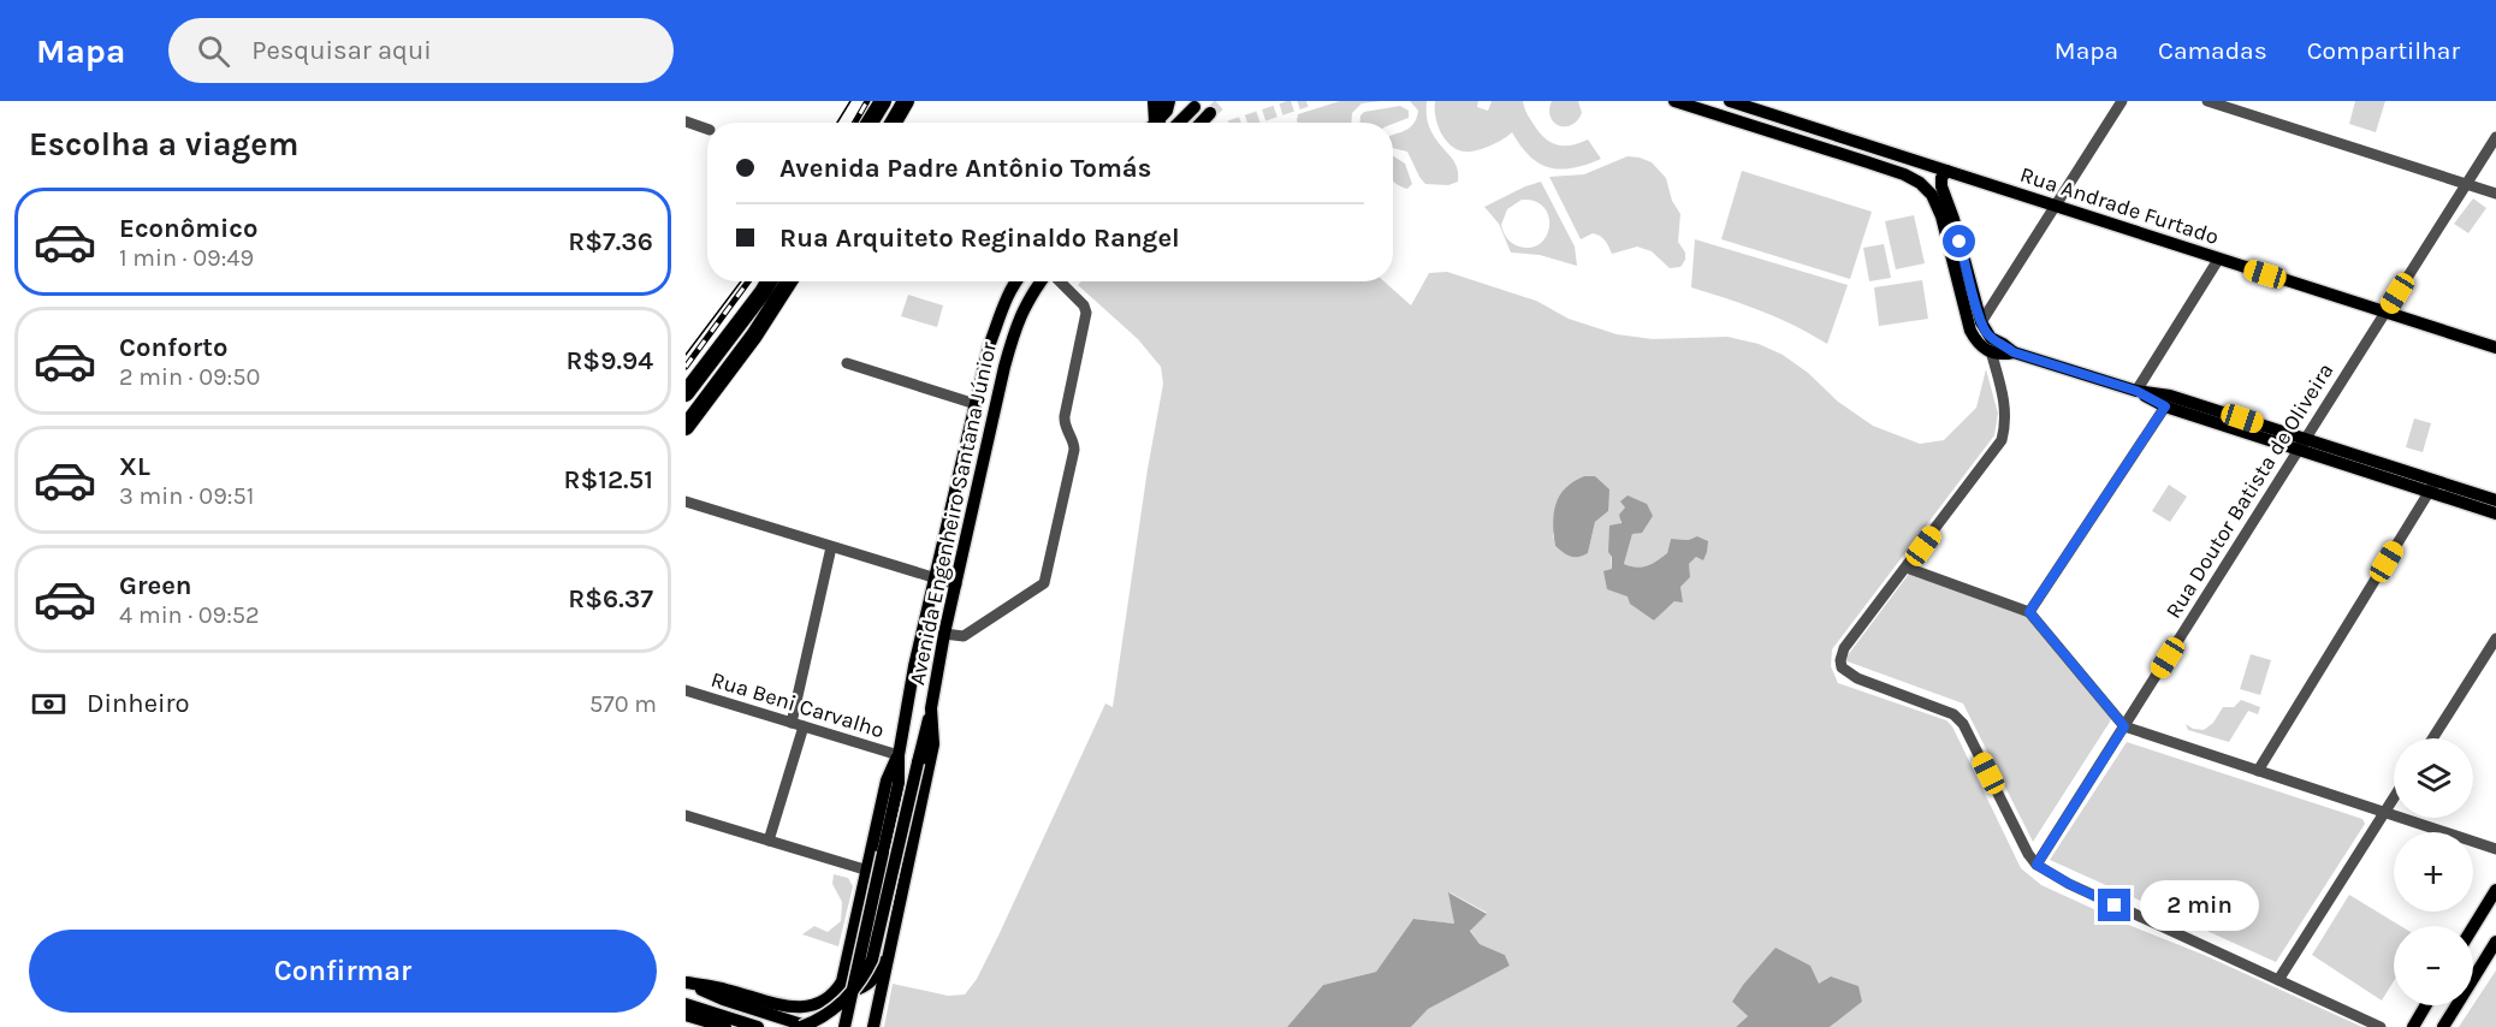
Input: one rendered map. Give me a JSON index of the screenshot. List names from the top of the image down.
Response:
{
  "streets": {
    "main road": ["Rua Andrade Furtado", "Avenida Engenheiro Santana Júnior"],
    "street": ["Rua Doutor Batista de Oliveira", "Rua Beni Carvalho"]
  },
  "crossings": [
    ["Rua Andrade Furtado", "Rua Doutor Batista de Oliveira"],
    ["Avenida Engenheiro Santana Júnior", "Rua Beni Carvalho"]
  ],
  "page": {
    "header": "Mapa",
    "search": "Pesquisar aqui",
    "nav": ["Mapa", "Camadas", "Compartilhar"],
    "heading": "Escolha a viagem",
    "banner": ["Avenida Padre Antônio Tomás", "Rua Arquiteto Reginaldo Rangel"],
    "list": [
      {
        "name": "Econômico",
        "note": "1 min · 09:49",
        "value": "R$7.36"
      },
      {
        "name": "Conforto",
        "note": "2 min · 09:50",
        "value": "R$9.94"
      },
      {
        "name": "XL",
        "note": "3 min · 09:51",
        "value": "R$12.51"
      },
      {
        "name": "Green",
        "note": "4 min · 09:52",
        "value": "R$6.37"
      }
    ],
    "pay": ["Dinheiro", "570 m"],
    "map_buttons": ["+", "−"],
    "bubble": "2 min",
    "buttons": "Confirmar"
  }
}
